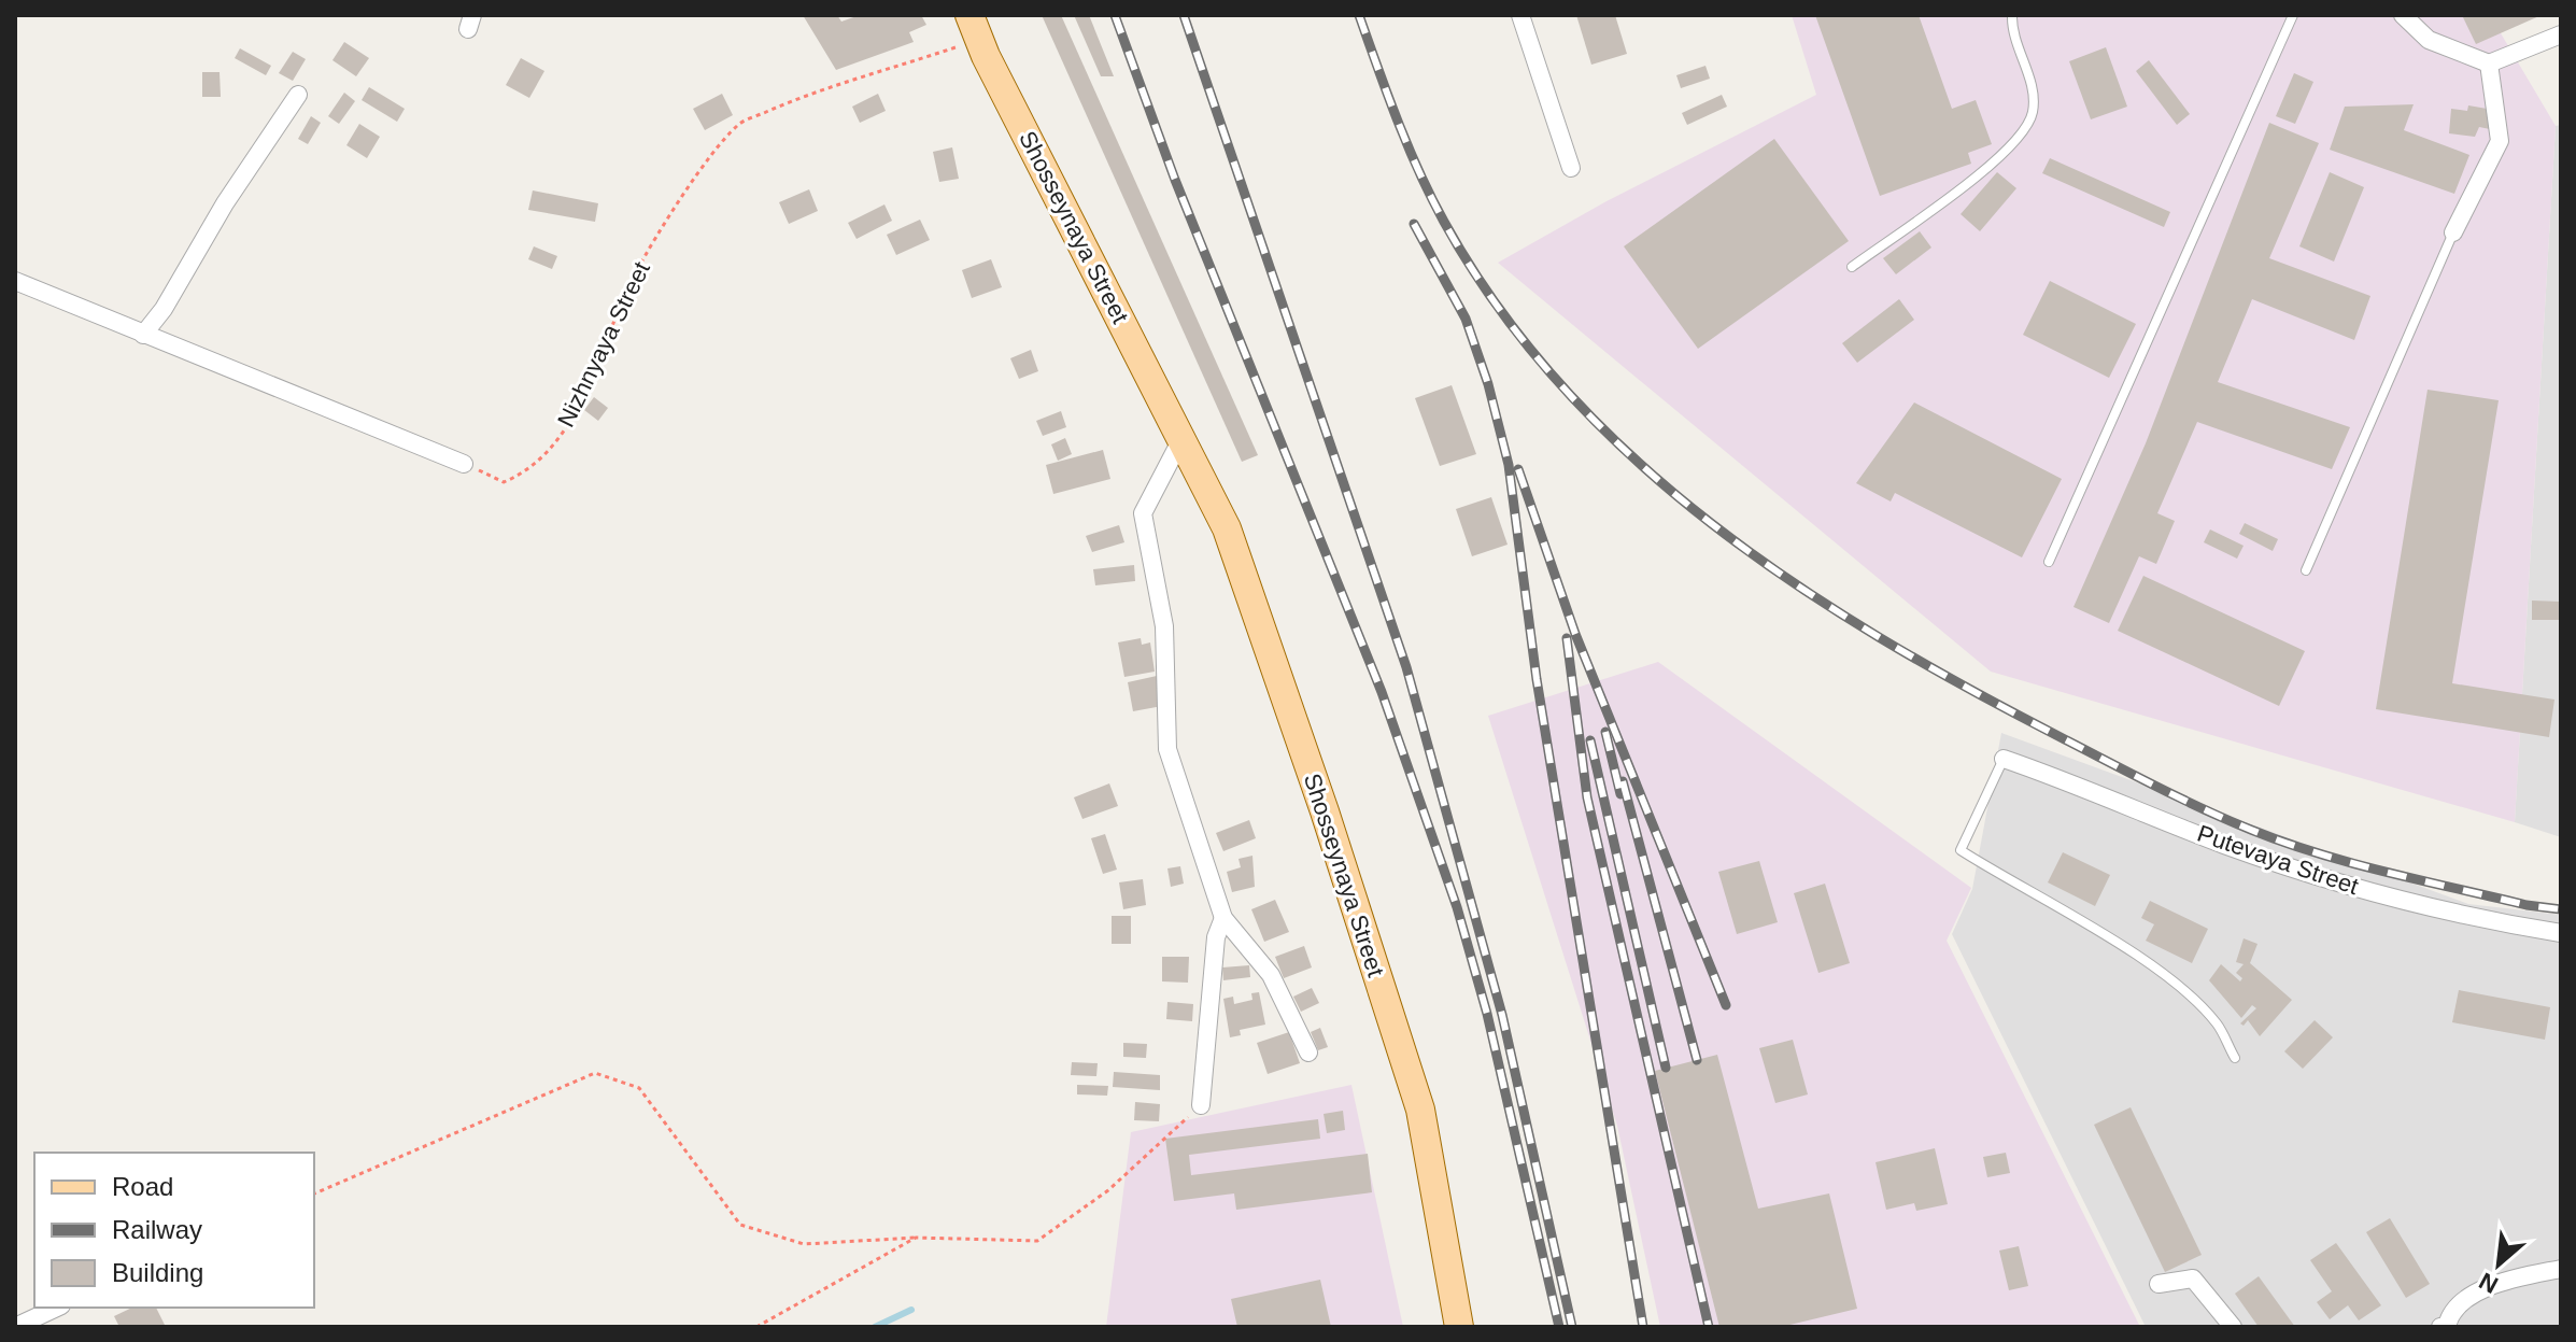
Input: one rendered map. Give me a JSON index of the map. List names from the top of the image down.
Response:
{
  "streets": {
    "main road": ["Shosseynaya Street"],
    "street": ["Putevaya Street"],
    "path": ["Nizhnyaya Street"]
  },
  "crossings": [
    ["Shosseynaya Street", "Nizhnyaya Street"]
  ],
  "legend": ["Road", "Railway", "Building"],
  "north": "bottom left"
}
